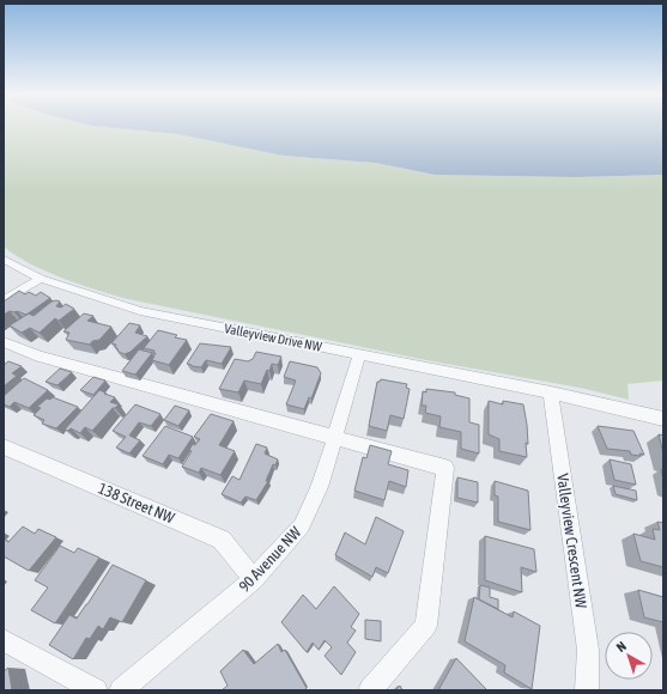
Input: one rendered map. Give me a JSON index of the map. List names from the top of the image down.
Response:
{
  "streets": {
    "street": [
      "Valleyview Drive NW",
      "138 Street NW",
      "Valleyview Crescent NW",
      "90 Avenue NW"
    ]
  },
  "crossings": [
    ["Valleyview Drive NW", "Valleyview Crescent NW"],
    ["Valleyview Drive NW", "90 Avenue NW"],
    ["138 Street NW", "90 Avenue NW"]
  ],
  "north": "top left"
}
